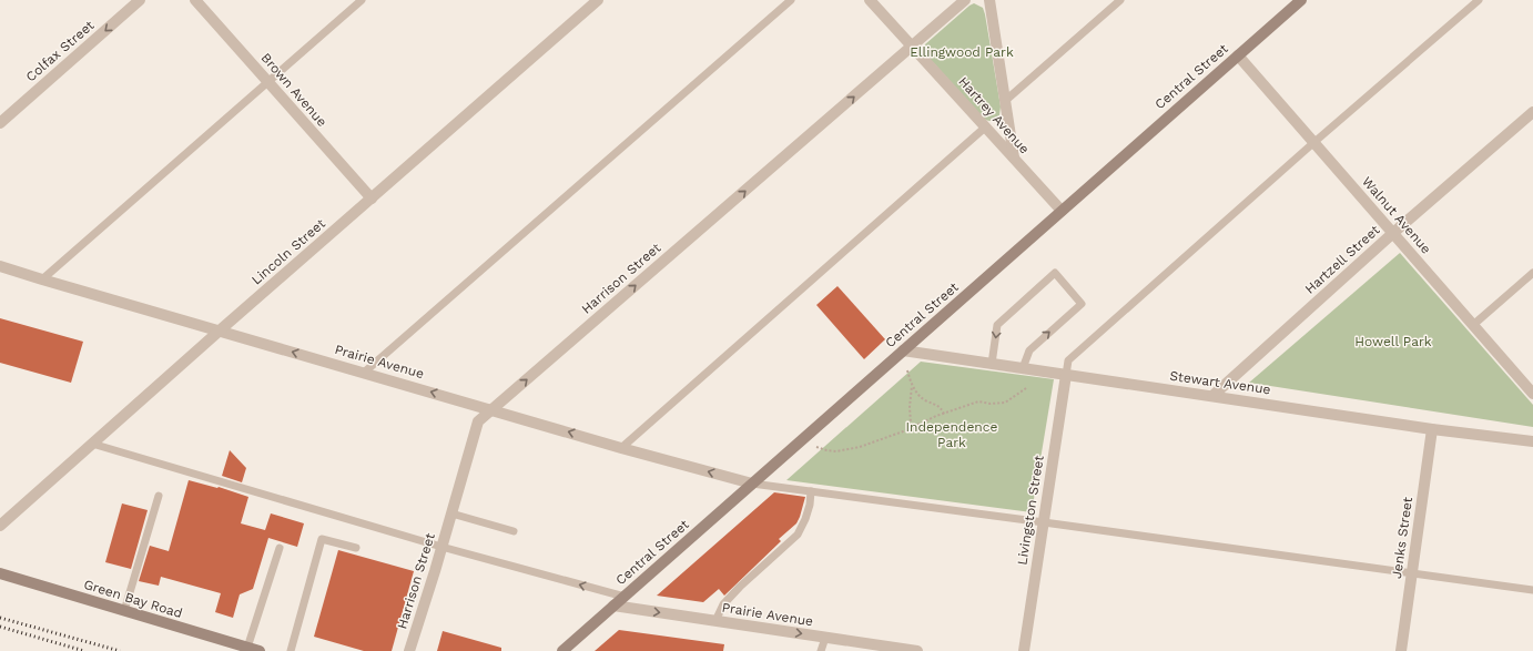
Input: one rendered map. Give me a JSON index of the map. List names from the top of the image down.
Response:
{
  "streets": {
    "main road": ["Central Street", "Green Bay Road"],
    "street": [
      "Colfax Street",
      "Brown Avenue",
      "Hartrey Avenue",
      "Walnut Avenue",
      "Lincoln Street",
      "Hartzell Street",
      "Harrison Street",
      "Prairie Avenue",
      "Stewart Avenue",
      "Livingston Street",
      "Jenks Street"
    ]
  },
  "crossings": [
    ["Central Street", "Hartrey Avenue"],
    ["Central Street", "Walnut Avenue"],
    ["Central Street", "Prairie Avenue"],
    ["Central Street", "Stewart Avenue"],
    ["Brown Avenue", "Lincoln Street"],
    ["Hartrey Avenue", "Harrison Street"],
    ["Walnut Avenue", "Hartzell Street"],
    ["Lincoln Street", "Prairie Avenue"],
    ["Hartzell Street", "Stewart Avenue"],
    ["Harrison Street", "Prairie Avenue"],
    ["Stewart Avenue", "Livingston Street"],
    ["Stewart Avenue", "Jenks Street"]
  ],
  "one_way": ["Colfax Street", "Harrison Street"],
  "parks": ["Ellingwood Park", "Howell Park", "Independence Park"]
}
